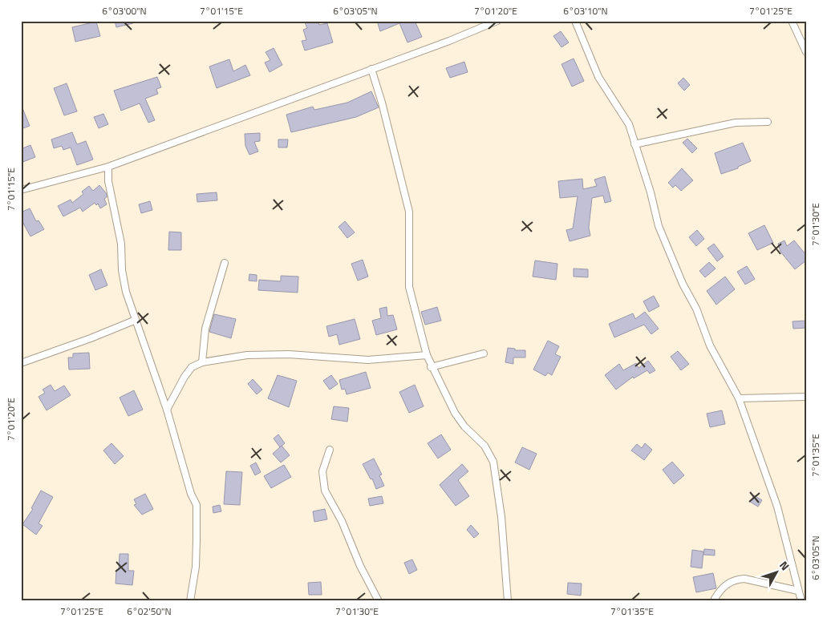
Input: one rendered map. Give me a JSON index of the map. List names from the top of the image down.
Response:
{
  "north": "top right",
  "coordinates": [
    "6°03'00\"N",
    "7°01'15\"E",
    "6°03'05\"N",
    "7°01'20\"E",
    "6°03'10\"N",
    "7°01'25\"E",
    "7°01'30\"E",
    "7°01'35\"E",
    "6°02'50\"N"
  ]
}
